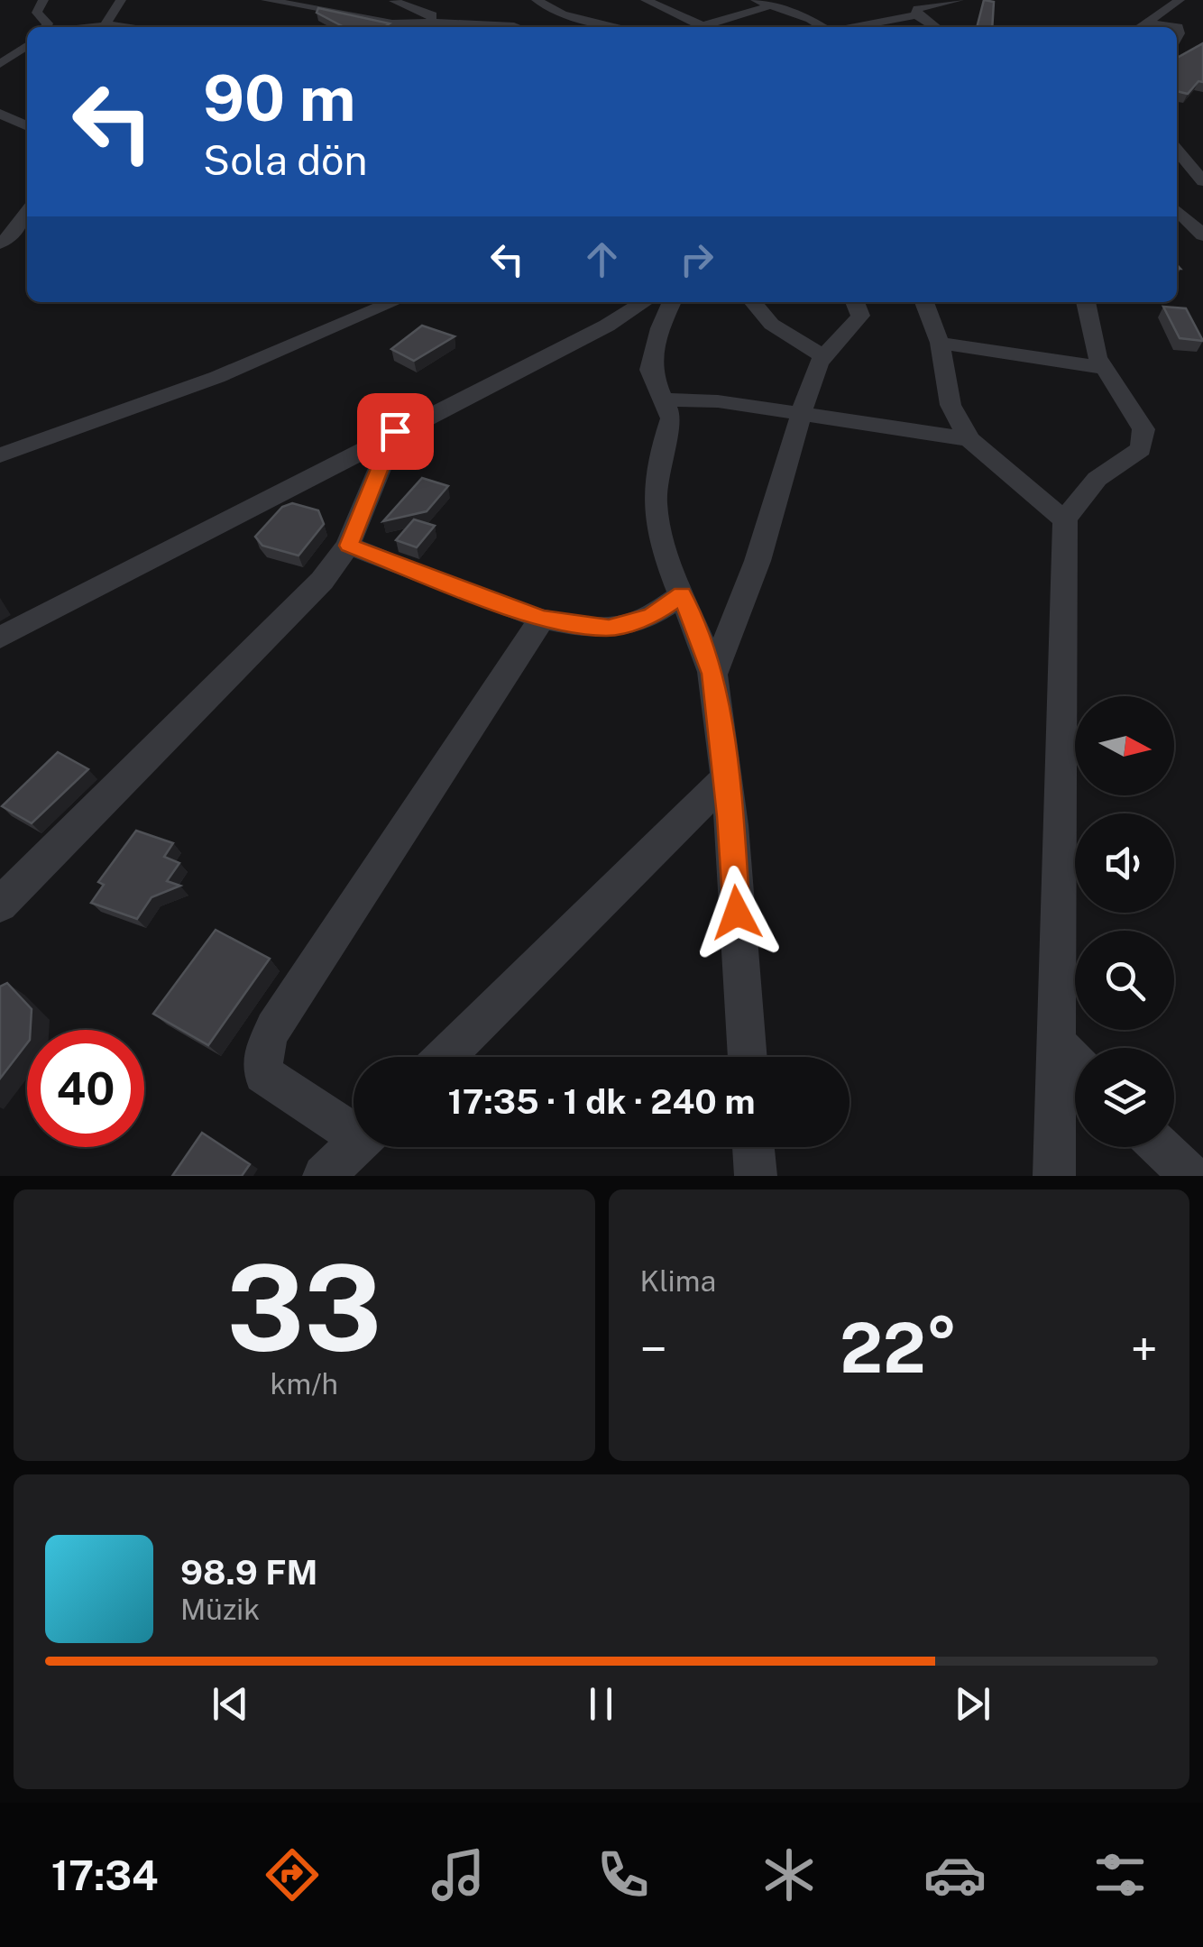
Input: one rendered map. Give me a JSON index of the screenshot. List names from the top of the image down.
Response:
{
  "north": "right",
  "page": {
    "turn": ["90 m", "Sola dön"],
    "limit": "40",
    "trip": "17:35 · 1 dk · 240 m",
    "tile": [
      ["33", "km/h"],
      "Klima"
    ],
    "heat": ["−", "22°", "+"],
    "song": ["98.9 FM", "Müzik"],
    "tabs": "17:34"
  }
}
